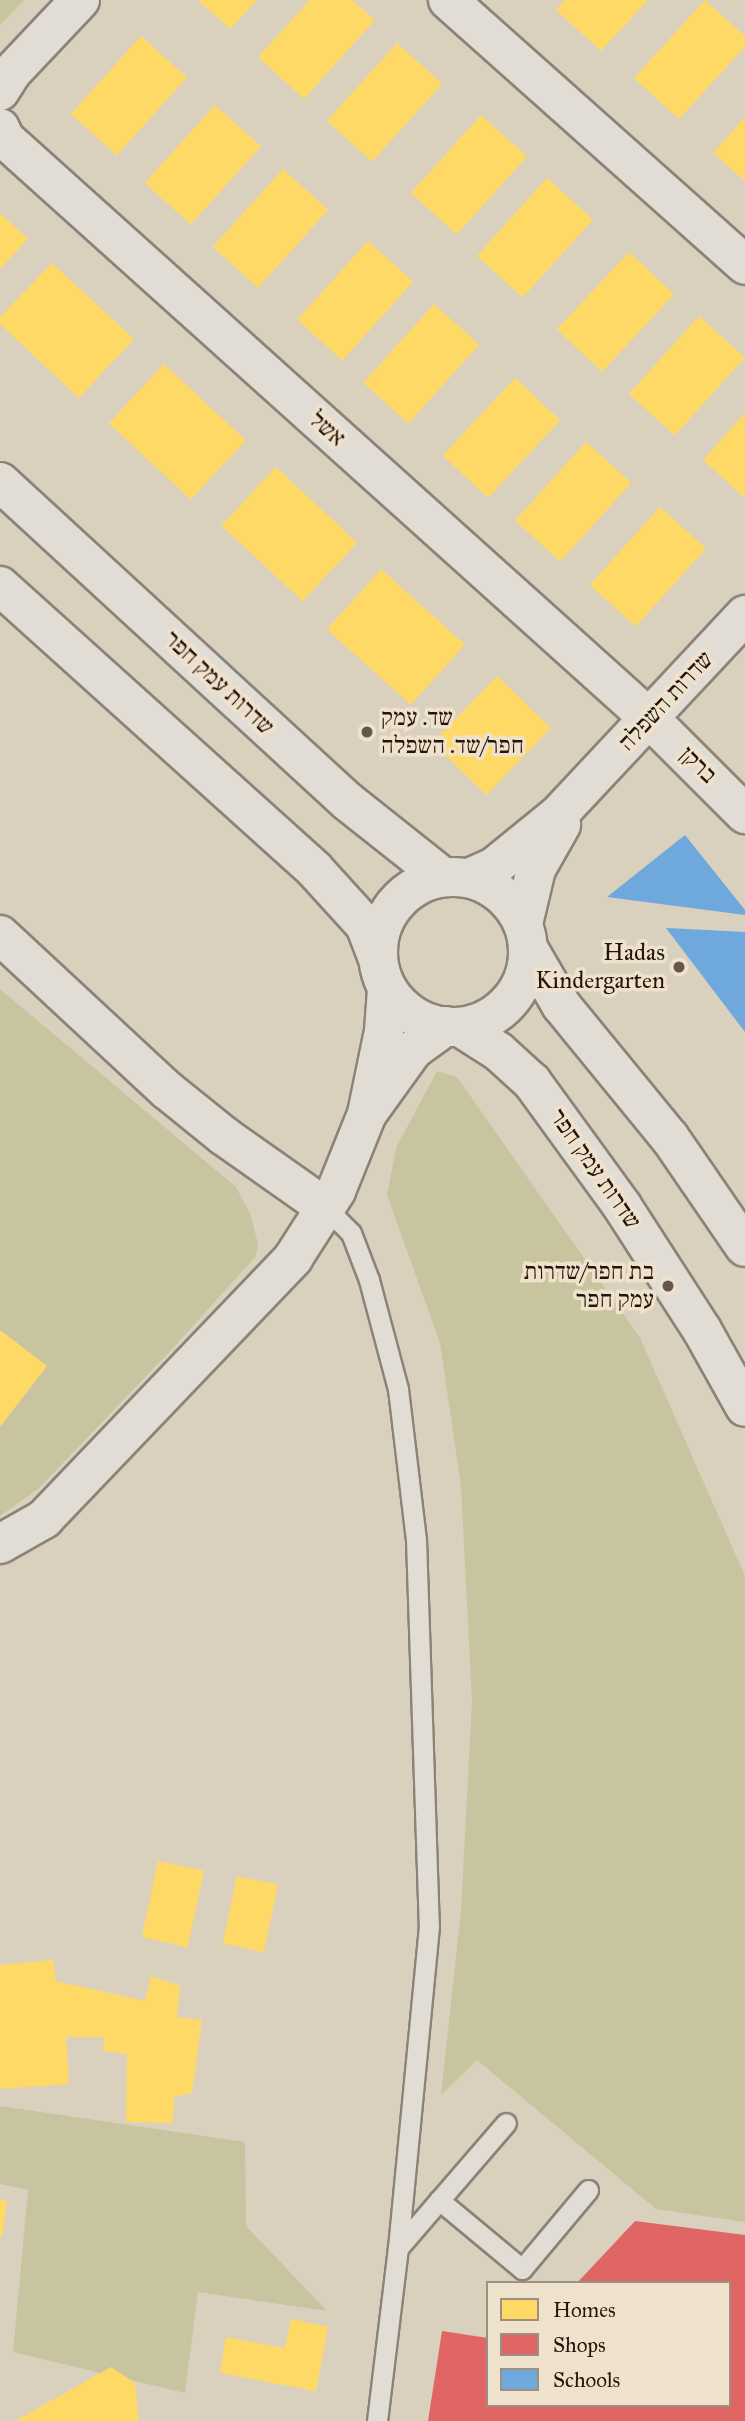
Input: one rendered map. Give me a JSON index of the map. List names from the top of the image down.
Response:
{
  "streets": {
    "street": [
      "אשל",
      "שדרות עמק חפר",
      "שדרות השפלה",
      "ברקן"
    ]
  },
  "crossings": [
    ["אשל", "שדרות השפלה"],
    ["אשל", "ברקן"],
    ["שדרות עמק חפר", "שדרות השפלה"],
    ["שדרות השפלה", "ברקן"]
  ],
  "places": ["שד. עמק חפר/שד. השפלה", "Hadas Kindergarten", "בת חפר/שדרות עמק חפר"],
  "legend": ["Homes", "Shops", "Schools"]
}
